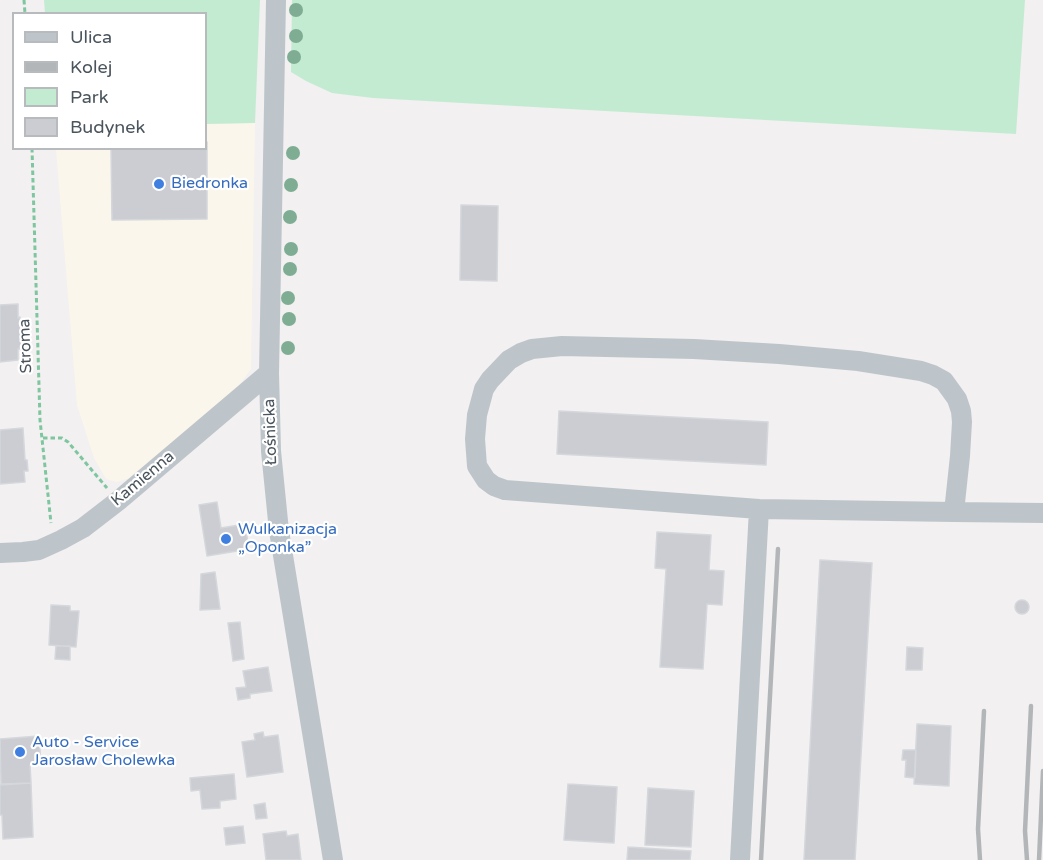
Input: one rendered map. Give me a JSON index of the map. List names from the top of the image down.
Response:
{
  "streets": {
    "street": ["Łośnicka", "Kamienna"],
    "path": ["Stroma"]
  },
  "crossings": [
    ["Stroma", "Kamienna"],
    ["Łośnicka", "Kamienna"]
  ],
  "places": ["Biedronka", "Wulkanizacja „Oponka”", "Auto - Service Jarosław Cholewka"],
  "legend": [
    "Ulica",
    "Kolej",
    "Park",
    "Budynek"
  ]
}
